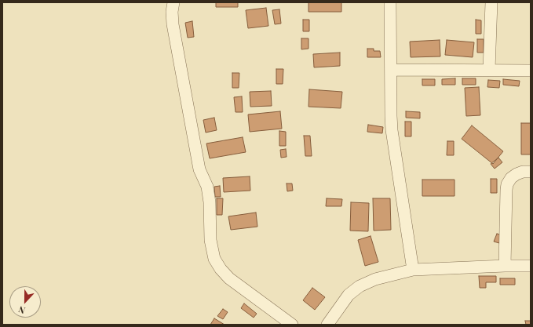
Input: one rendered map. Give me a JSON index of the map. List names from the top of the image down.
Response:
{
  "north": "bottom"
}
